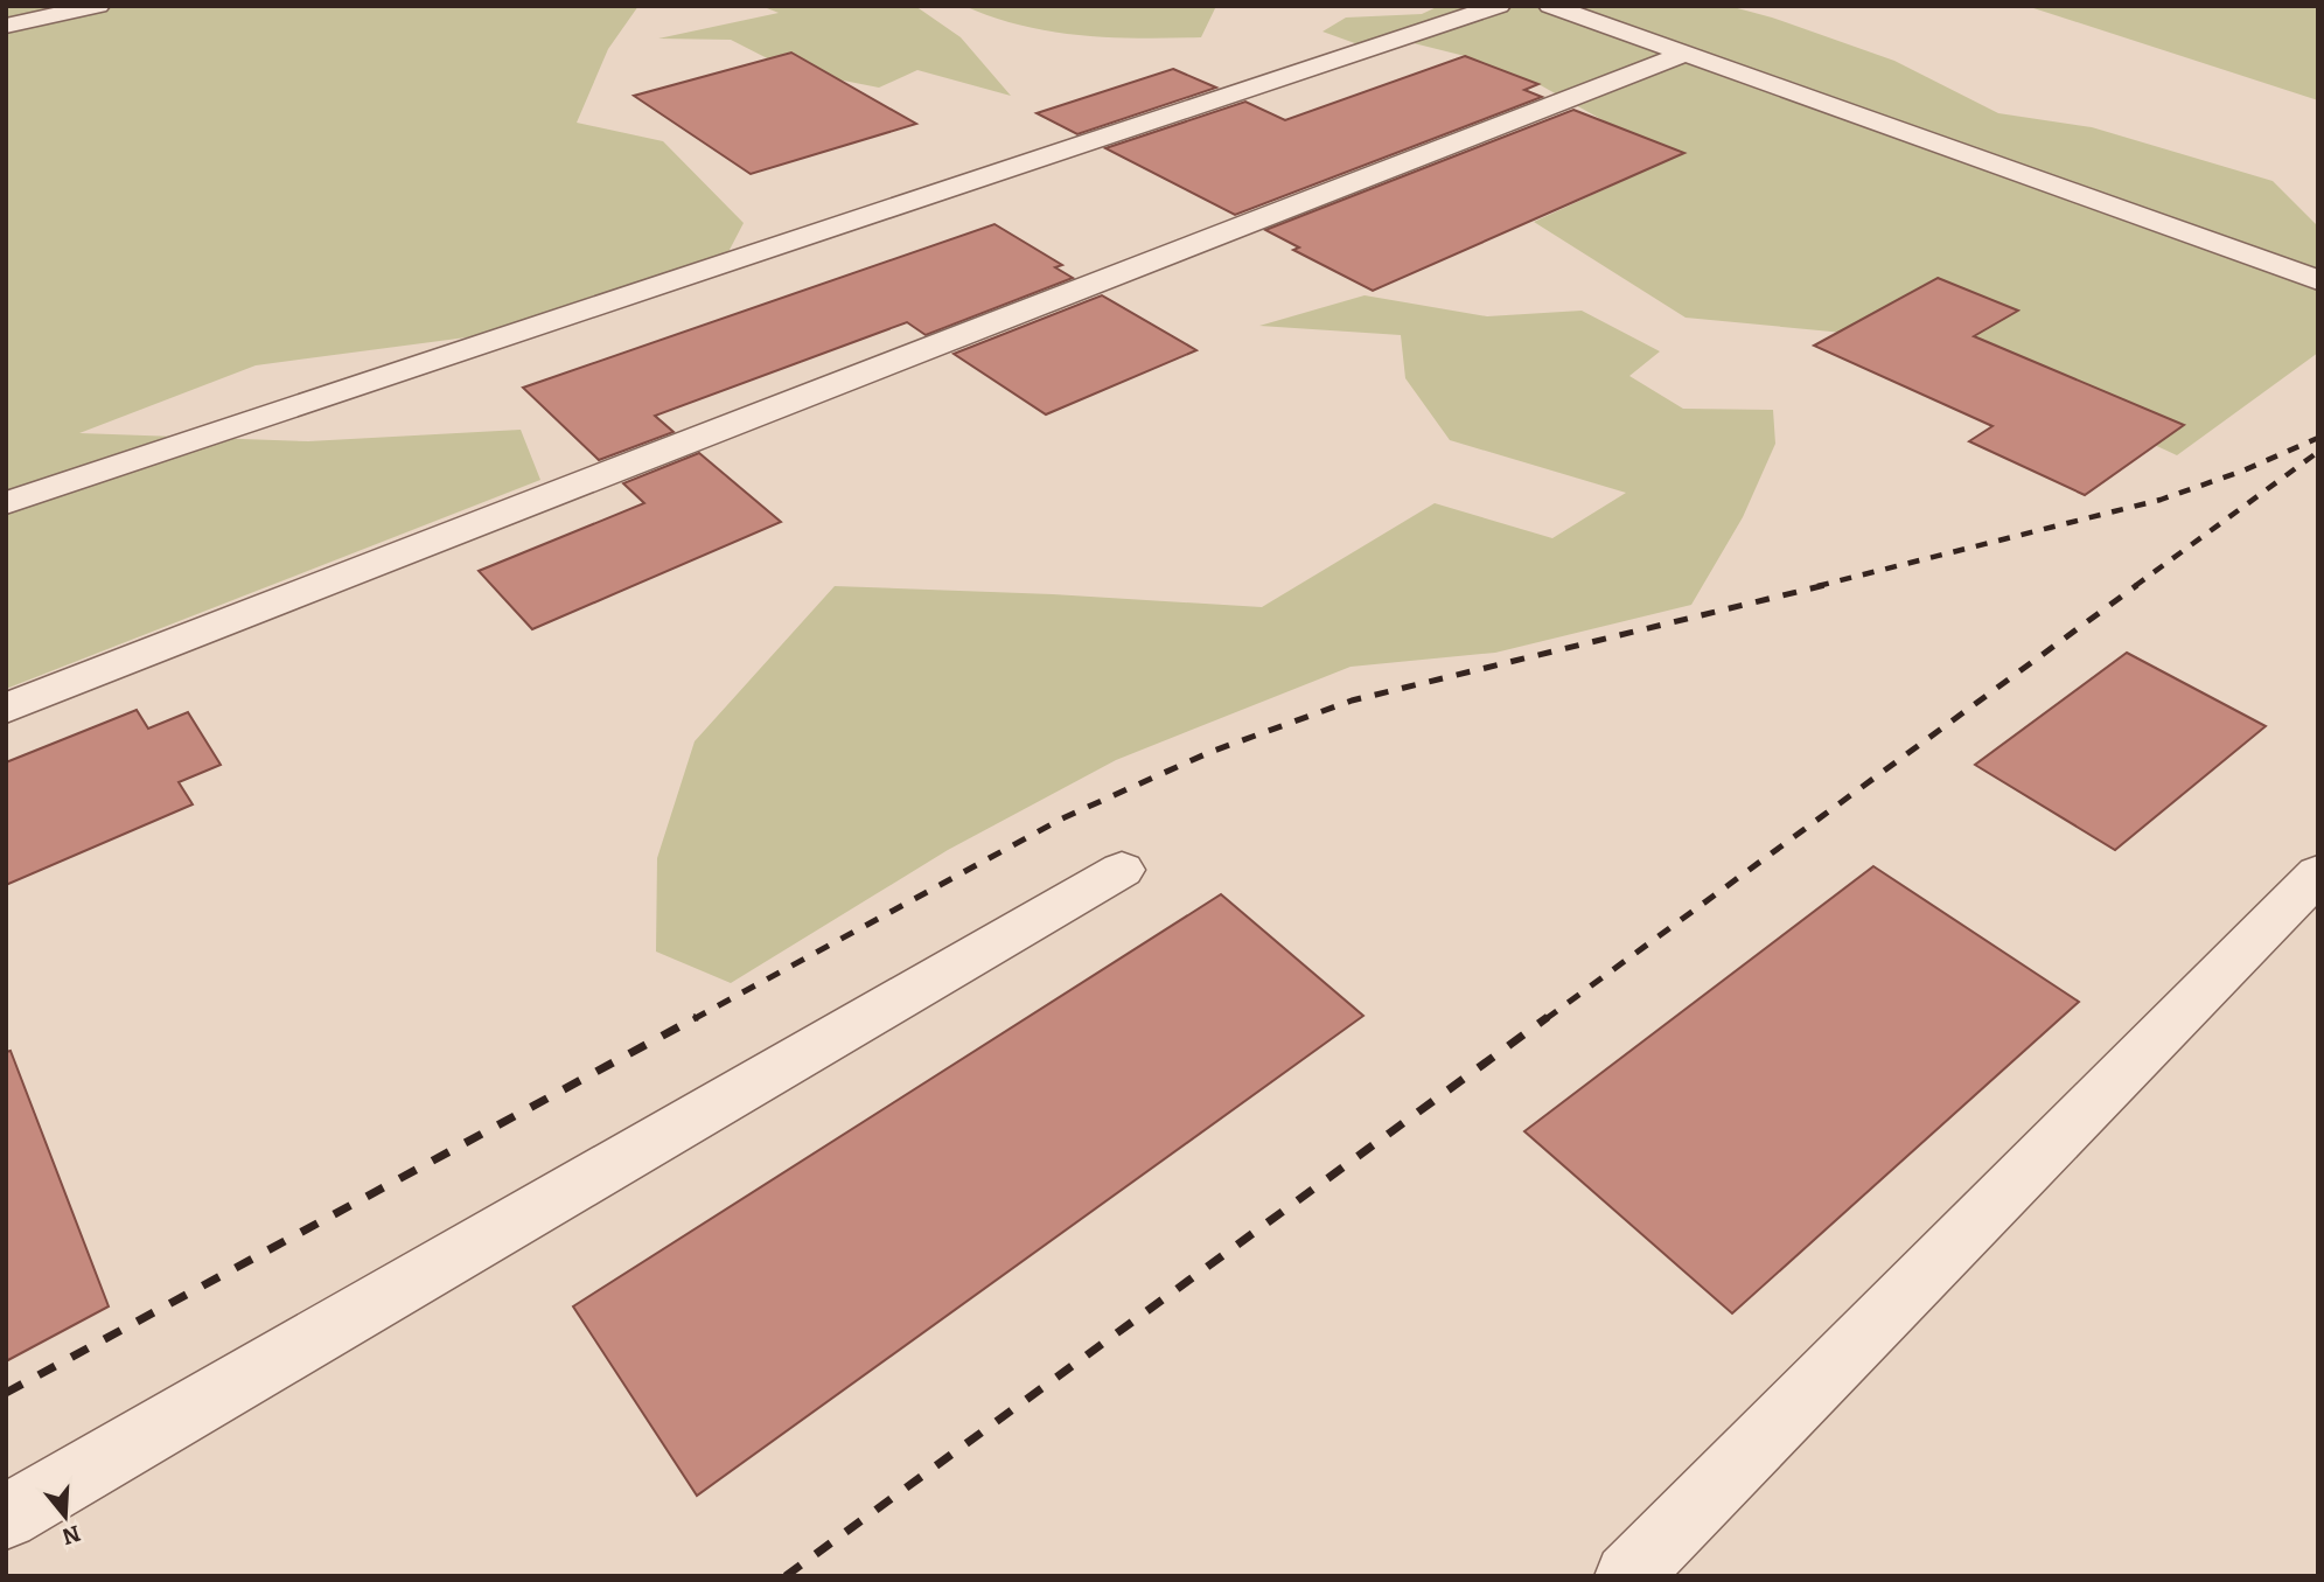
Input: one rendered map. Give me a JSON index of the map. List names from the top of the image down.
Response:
{
  "north": "bottom"
}
